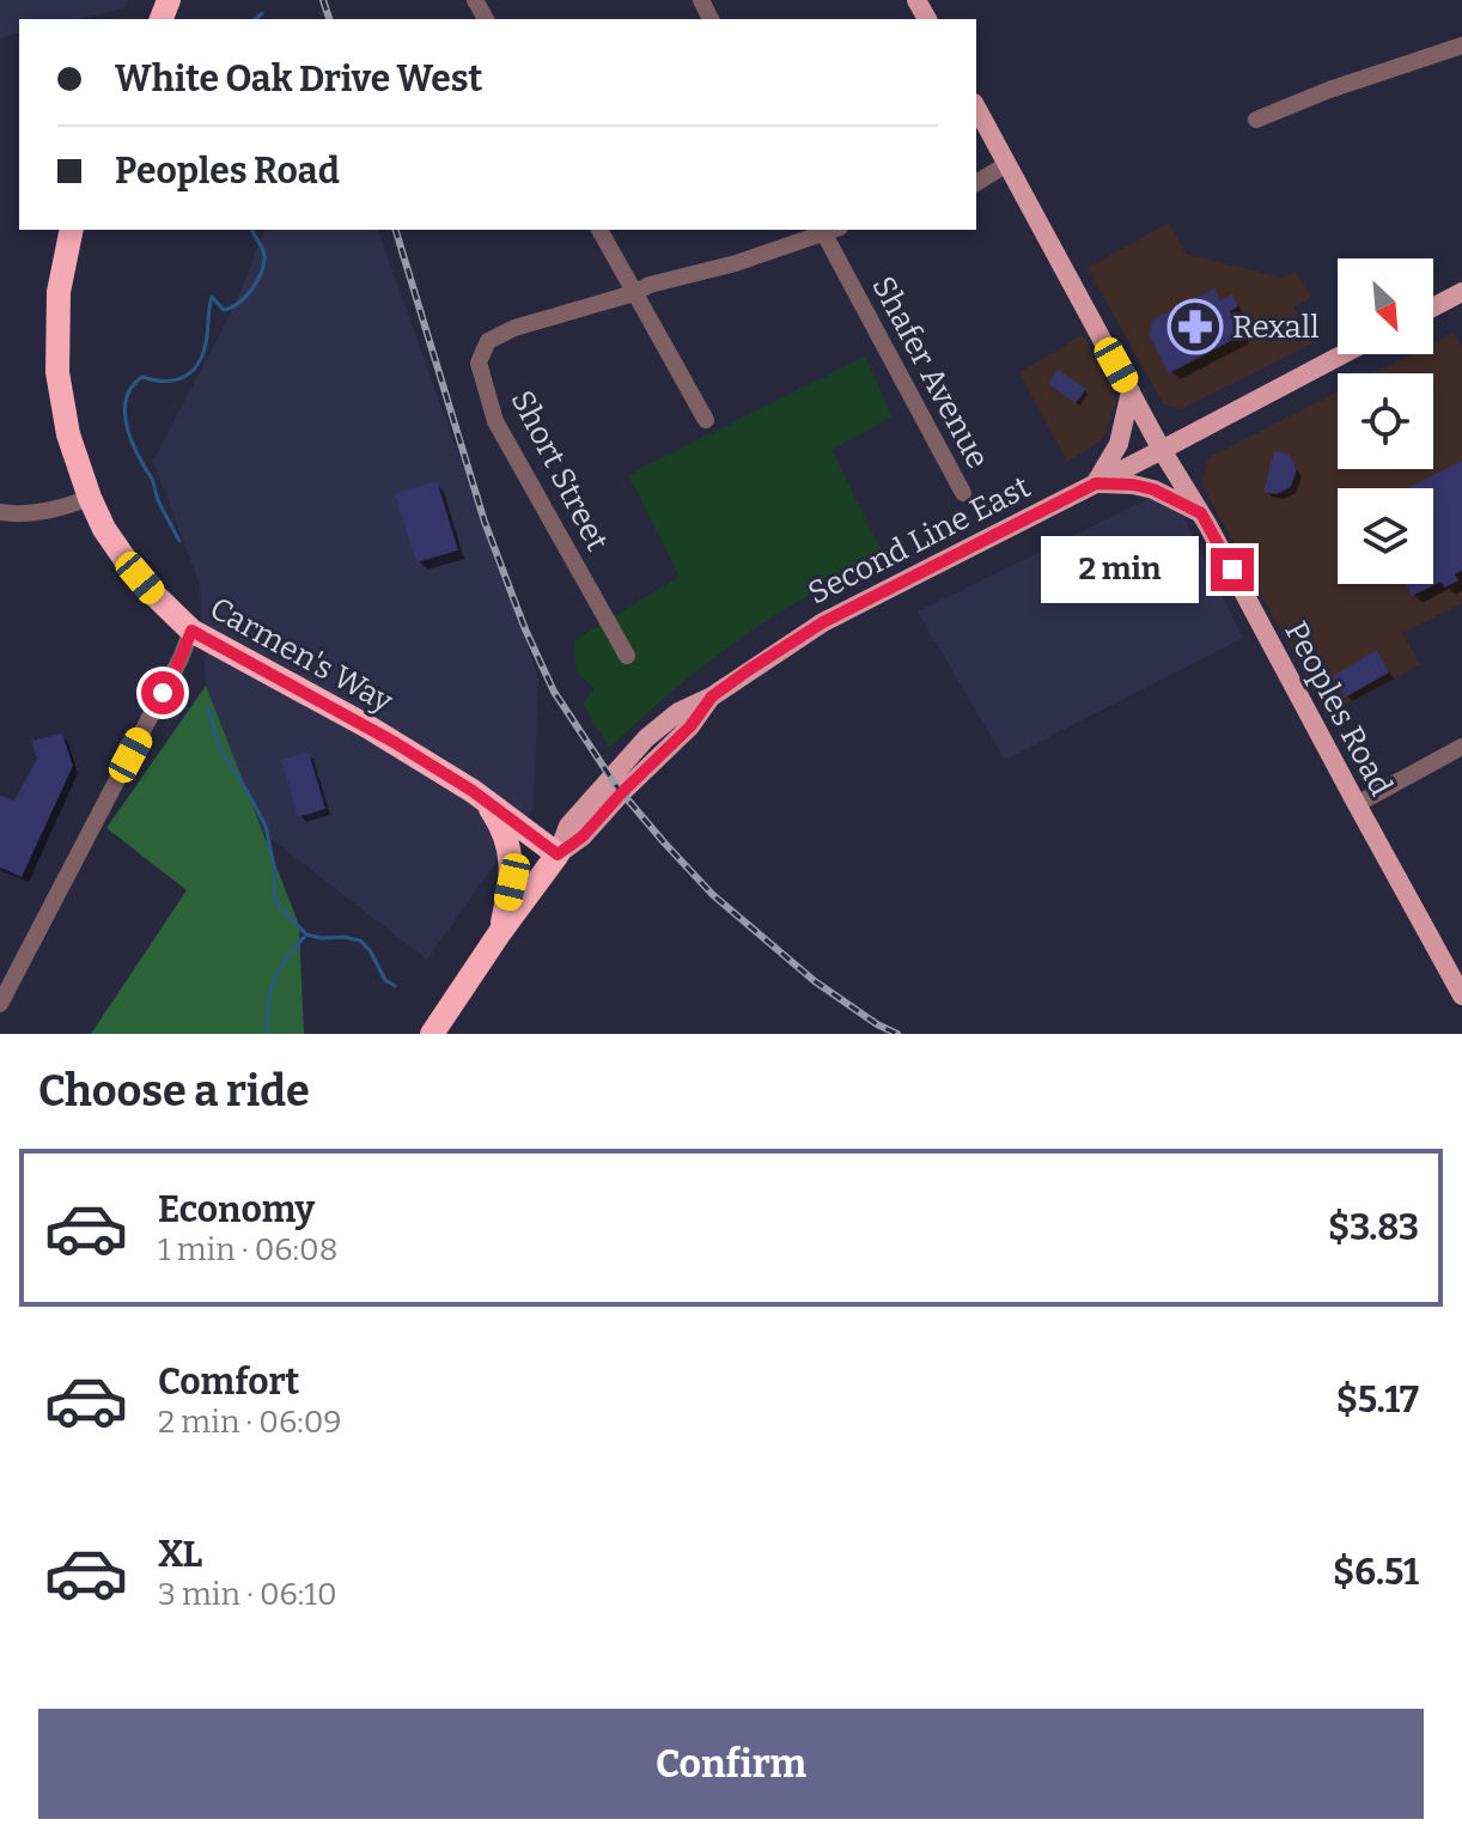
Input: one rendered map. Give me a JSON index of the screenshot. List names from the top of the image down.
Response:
{
  "streets": {
    "highway": ["Second Line East", "Carmen's Way"],
    "main road": ["Peoples Road"],
    "street": ["Shafer Avenue", "Short Street"]
  },
  "crossings": [
    ["Second Line East", "Carmen's Way"],
    ["Second Line East", "Peoples Road"]
  ],
  "places": {
    "pharmacy": ["Rexall"]
  },
  "north": "bottom right",
  "page": {
    "banner": ["White Oak Drive West", "Peoples Road"],
    "bubble": "2 min",
    "heading": "Choose a ride",
    "list": [
      {
        "name": "Economy",
        "note": "1 min · 06:08",
        "value": "$3.83"
      },
      {
        "name": "Comfort",
        "note": "2 min · 06:09",
        "value": "$5.17"
      },
      {
        "name": "XL",
        "note": "3 min · 06:10",
        "value": "$6.51"
      }
    ],
    "buttons": "Confirm"
  }
}
